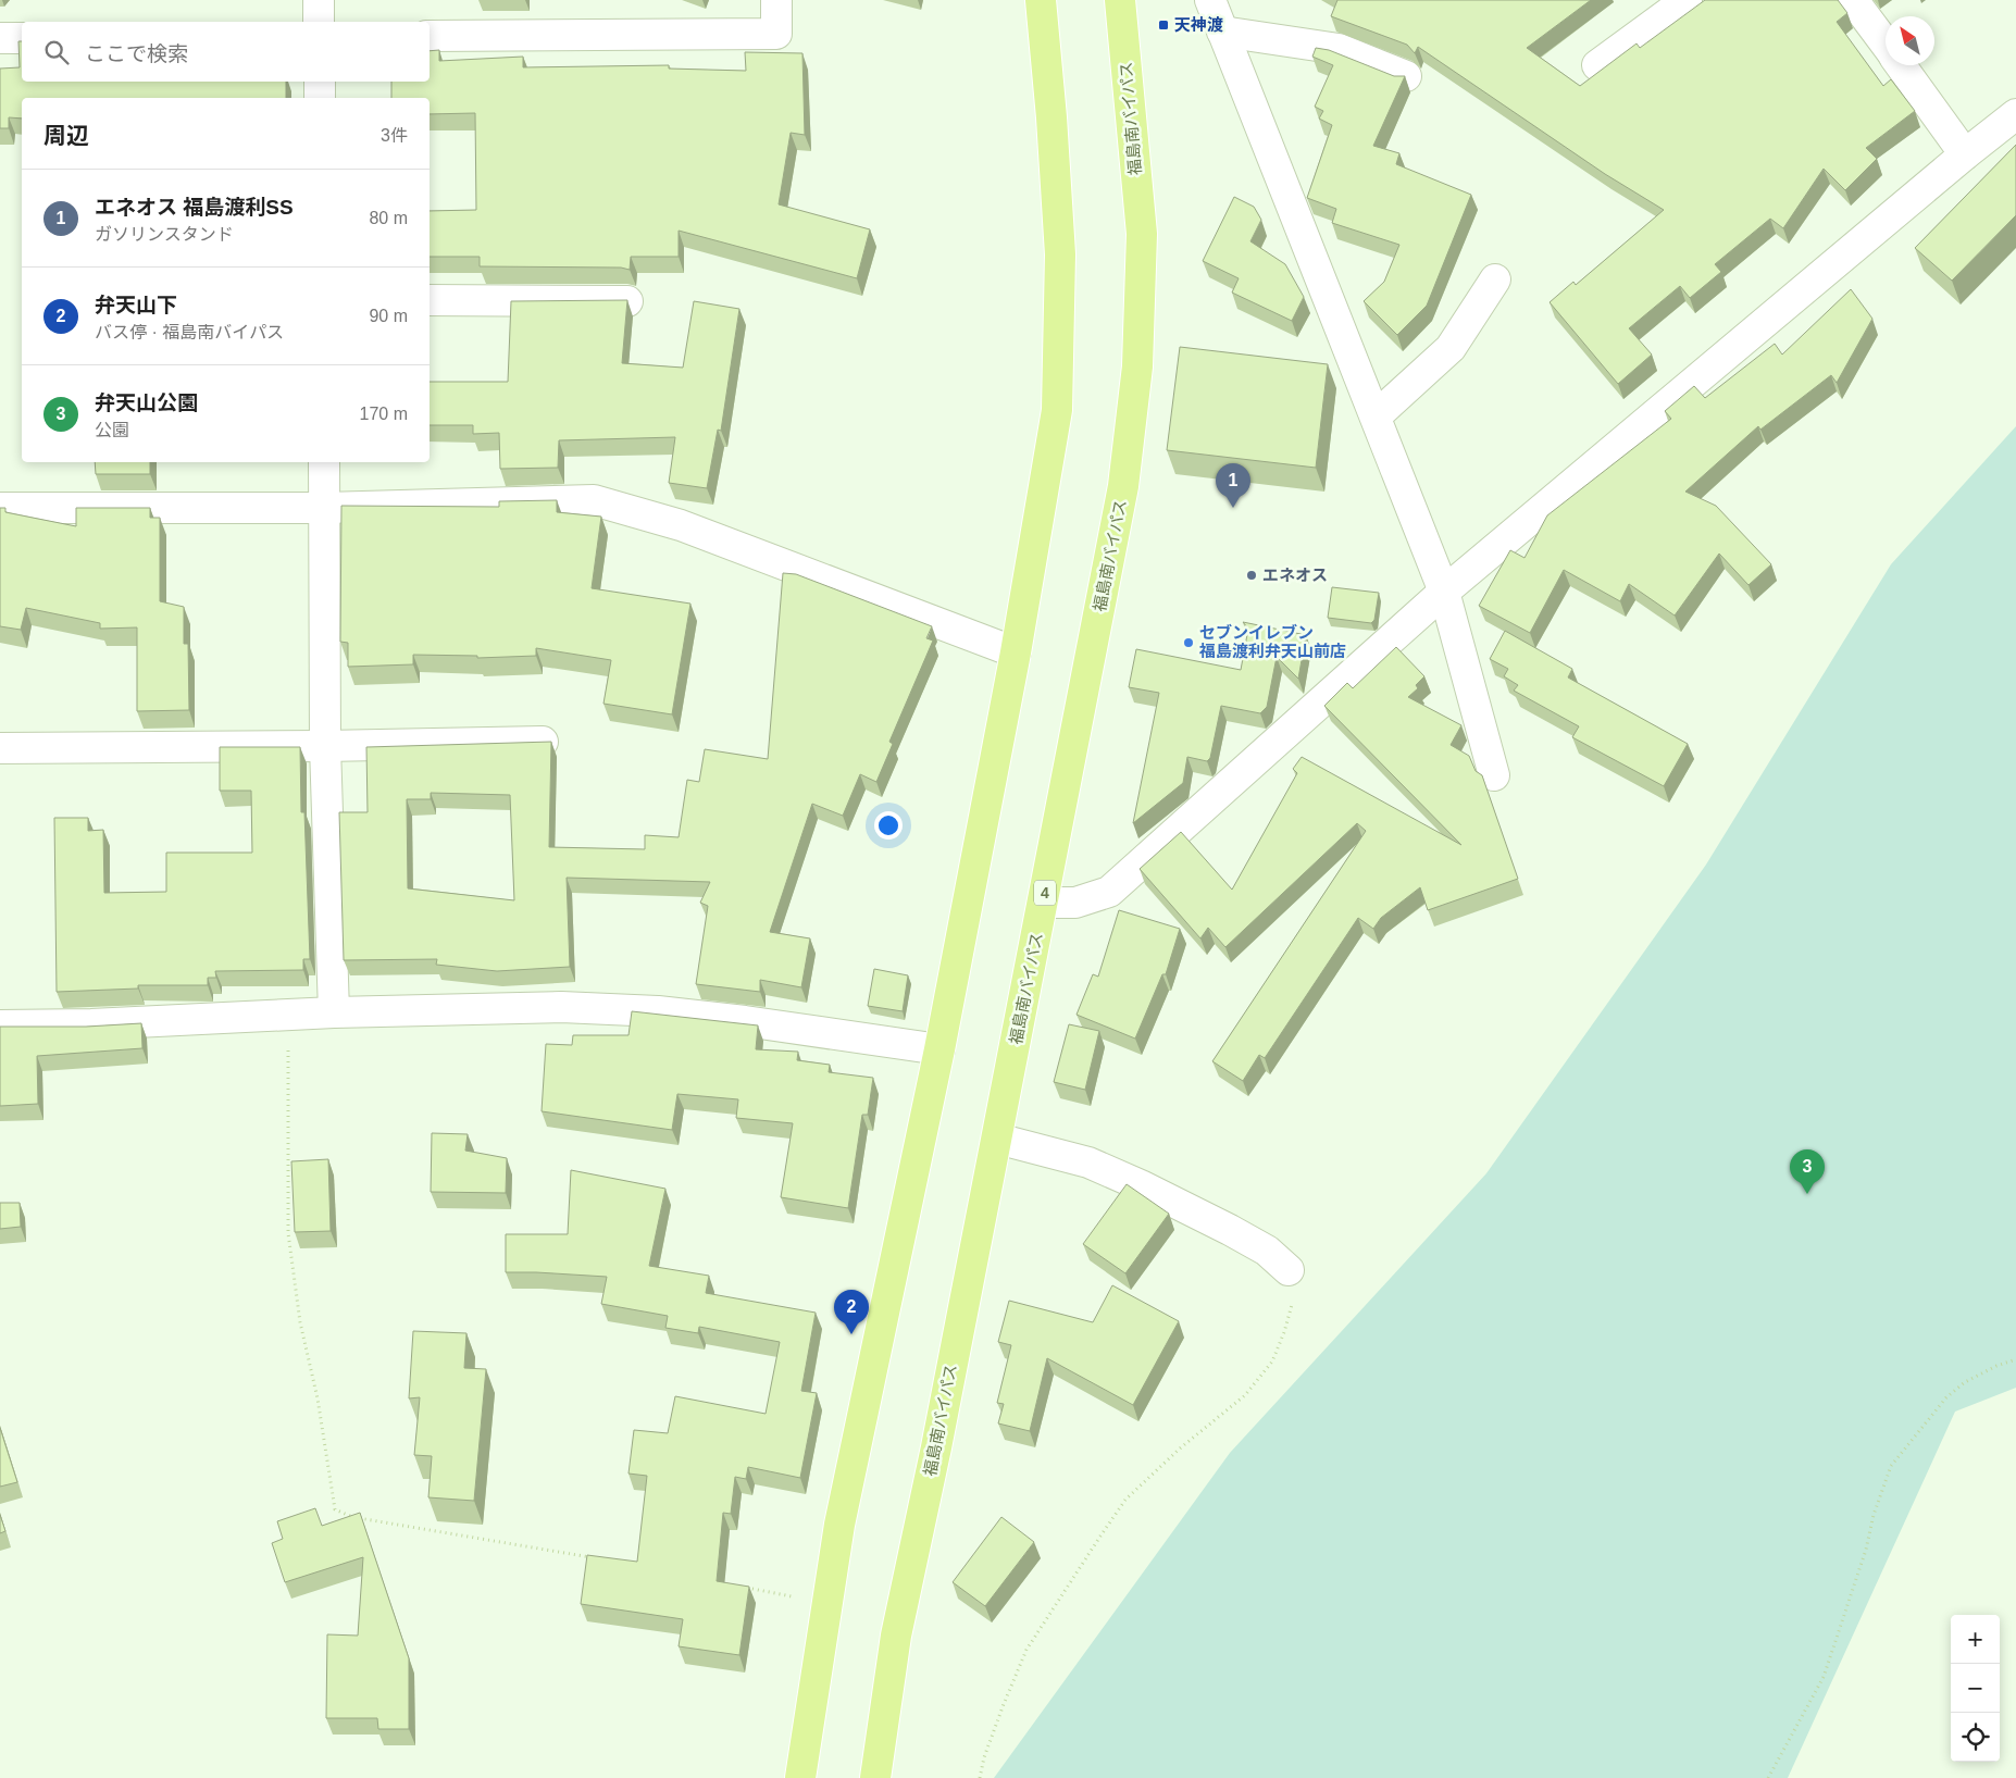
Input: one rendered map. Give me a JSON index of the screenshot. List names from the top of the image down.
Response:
{
  "streets": {
    "highway": ["福島南バイパス", "4"]
  },
  "places": {
    "transit": ["天神渡"],
    "other": ["エネオス", "セブンイレブン 福島渡利弁天山前店"]
  },
  "north": "top left",
  "page": {
    "search": "ここで検索",
    "heading": ["周辺", "3件"],
    "list": [
      {
        "mark": "1",
        "name": "エネオス 福島渡利SS",
        "note": "ガソリンスタンド",
        "value": "80 m"
      },
      {
        "mark": "2",
        "name": "弁天山下",
        "note": "バス停 · 福島南バイパス",
        "value": "90 m"
      },
      {
        "mark": "3",
        "name": "弁天山公園",
        "note": "公園",
        "value": "170 m"
      }
    ],
    "pins": ["1", "3", "2"],
    "map_buttons": ["+", "−"]
  }
}
